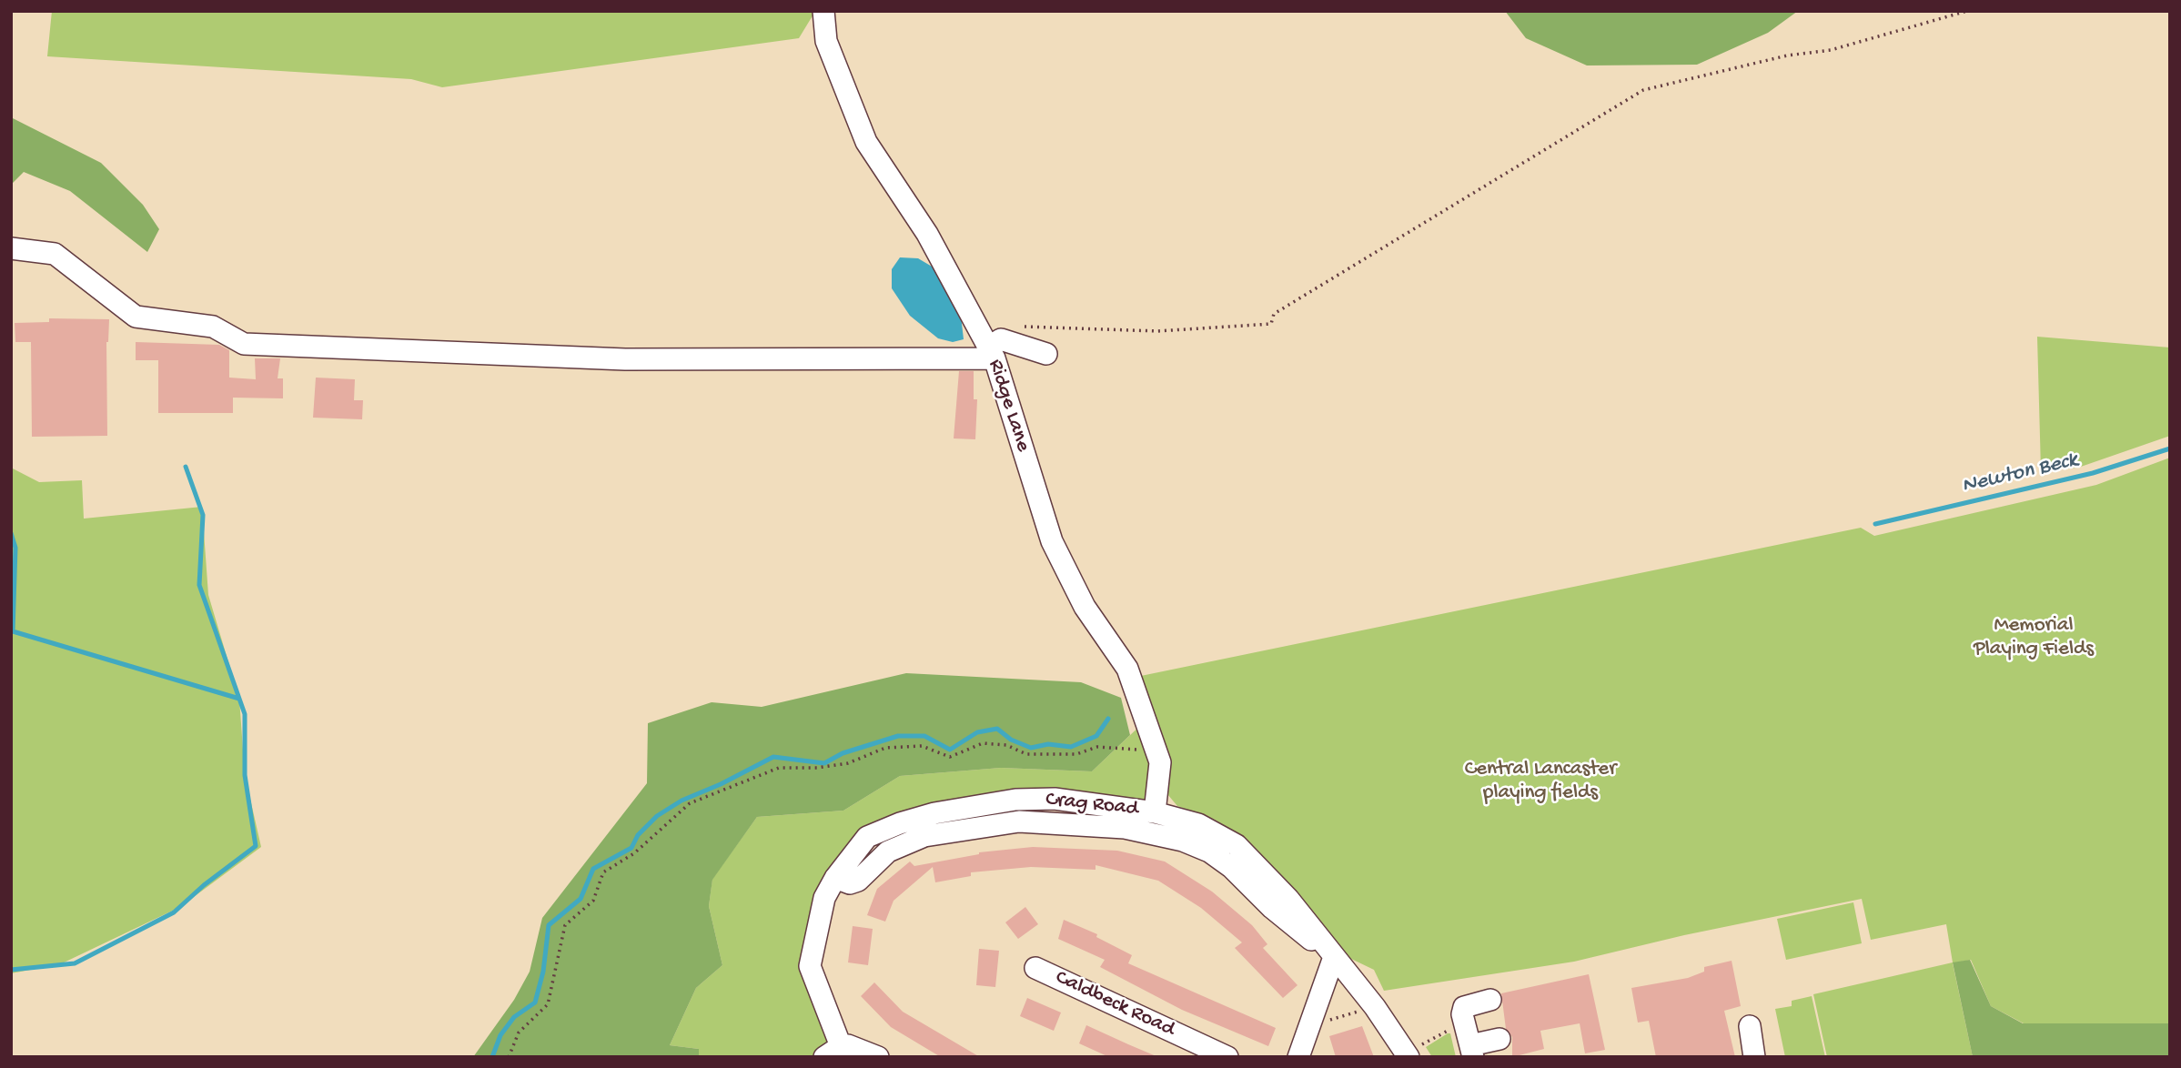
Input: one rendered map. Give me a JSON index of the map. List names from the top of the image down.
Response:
{
  "streets": {
    "street": ["Ridge Lane", "Crag Road", "Caldbeck Road"]
  },
  "crossings": [
    ["Ridge Lane", "Crag Road"]
  ],
  "water": ["Newton Beck"],
  "parks": ["Memorial Playing Fields", "Central Lancaster playing fields"]
}
